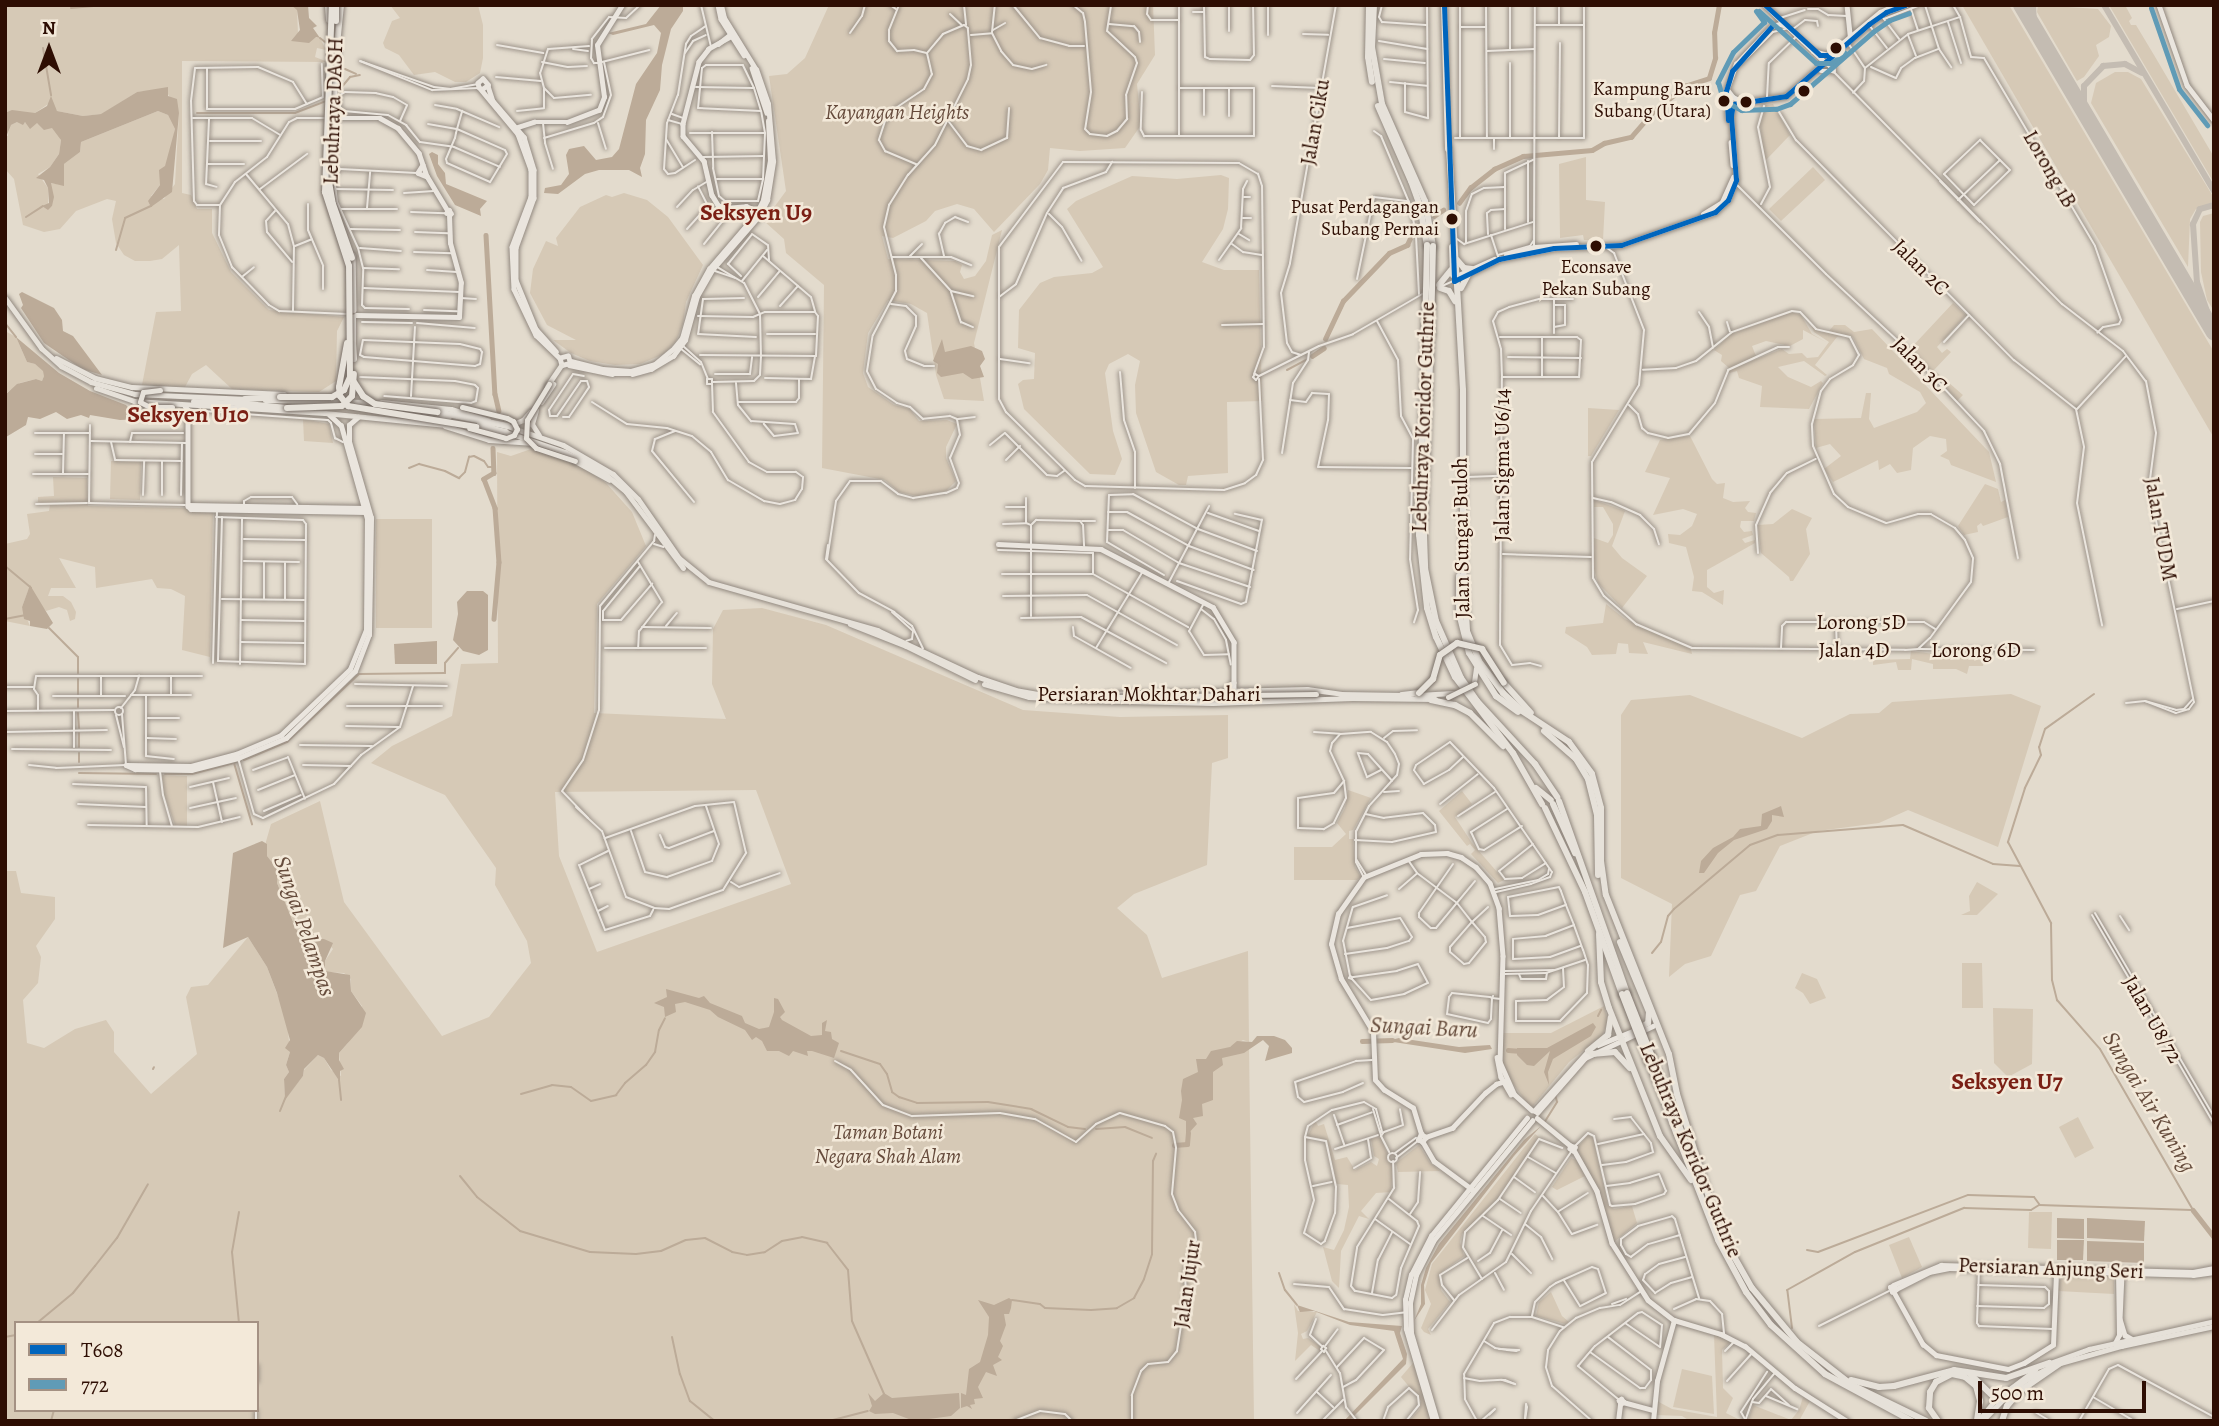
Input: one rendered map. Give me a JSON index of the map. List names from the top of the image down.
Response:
{
  "streets": {
    "highway": ["Lebuhraya DASH", "Lebuhraya Koridor Guthrie", "Jalan Sungai Buloh"],
    "main road": ["Persiaran Mokhtar Dahari"],
    "street": [
      "Jalan Ciku",
      "Lorong 1B",
      "Jalan 2C",
      "Jalan 3C",
      "Jalan Sigma U6/14",
      "Jalan TUDM",
      "Lorong 5D",
      "Jalan 4D",
      "Lorong 6D",
      "Jalan U8/72",
      "Persiaran Anjung Seri",
      "Jalan Jujur"
    ]
  },
  "crossings": [
    ["Lorong 1B", "Jalan TUDM"],
    ["Lebuhraya Koridor Guthrie", "Jalan Sungai Buloh"],
    ["Lorong 5D", "Jalan 4D"],
    ["Jalan 4D", "Lorong 6D"]
  ],
  "districts": ["Seksyen U9", "Seksyen U10", "Seksyen U7"],
  "water": ["Sungai Pelampas", "Sungai Baru", "Sungai Air Kuning"],
  "parks": ["Kayangan Heights", "Taman Botani Negara Shah Alam"],
  "places": ["Kampung Baru Subang (Utara)", "Pusat Perdagangan Subang Permai", "Econsave Pekan Subang"],
  "lines": ["transit line T608", "transit line 772"],
  "legend": ["T608", "772"],
  "scale_bar": "500 m",
  "north": "top"
}
